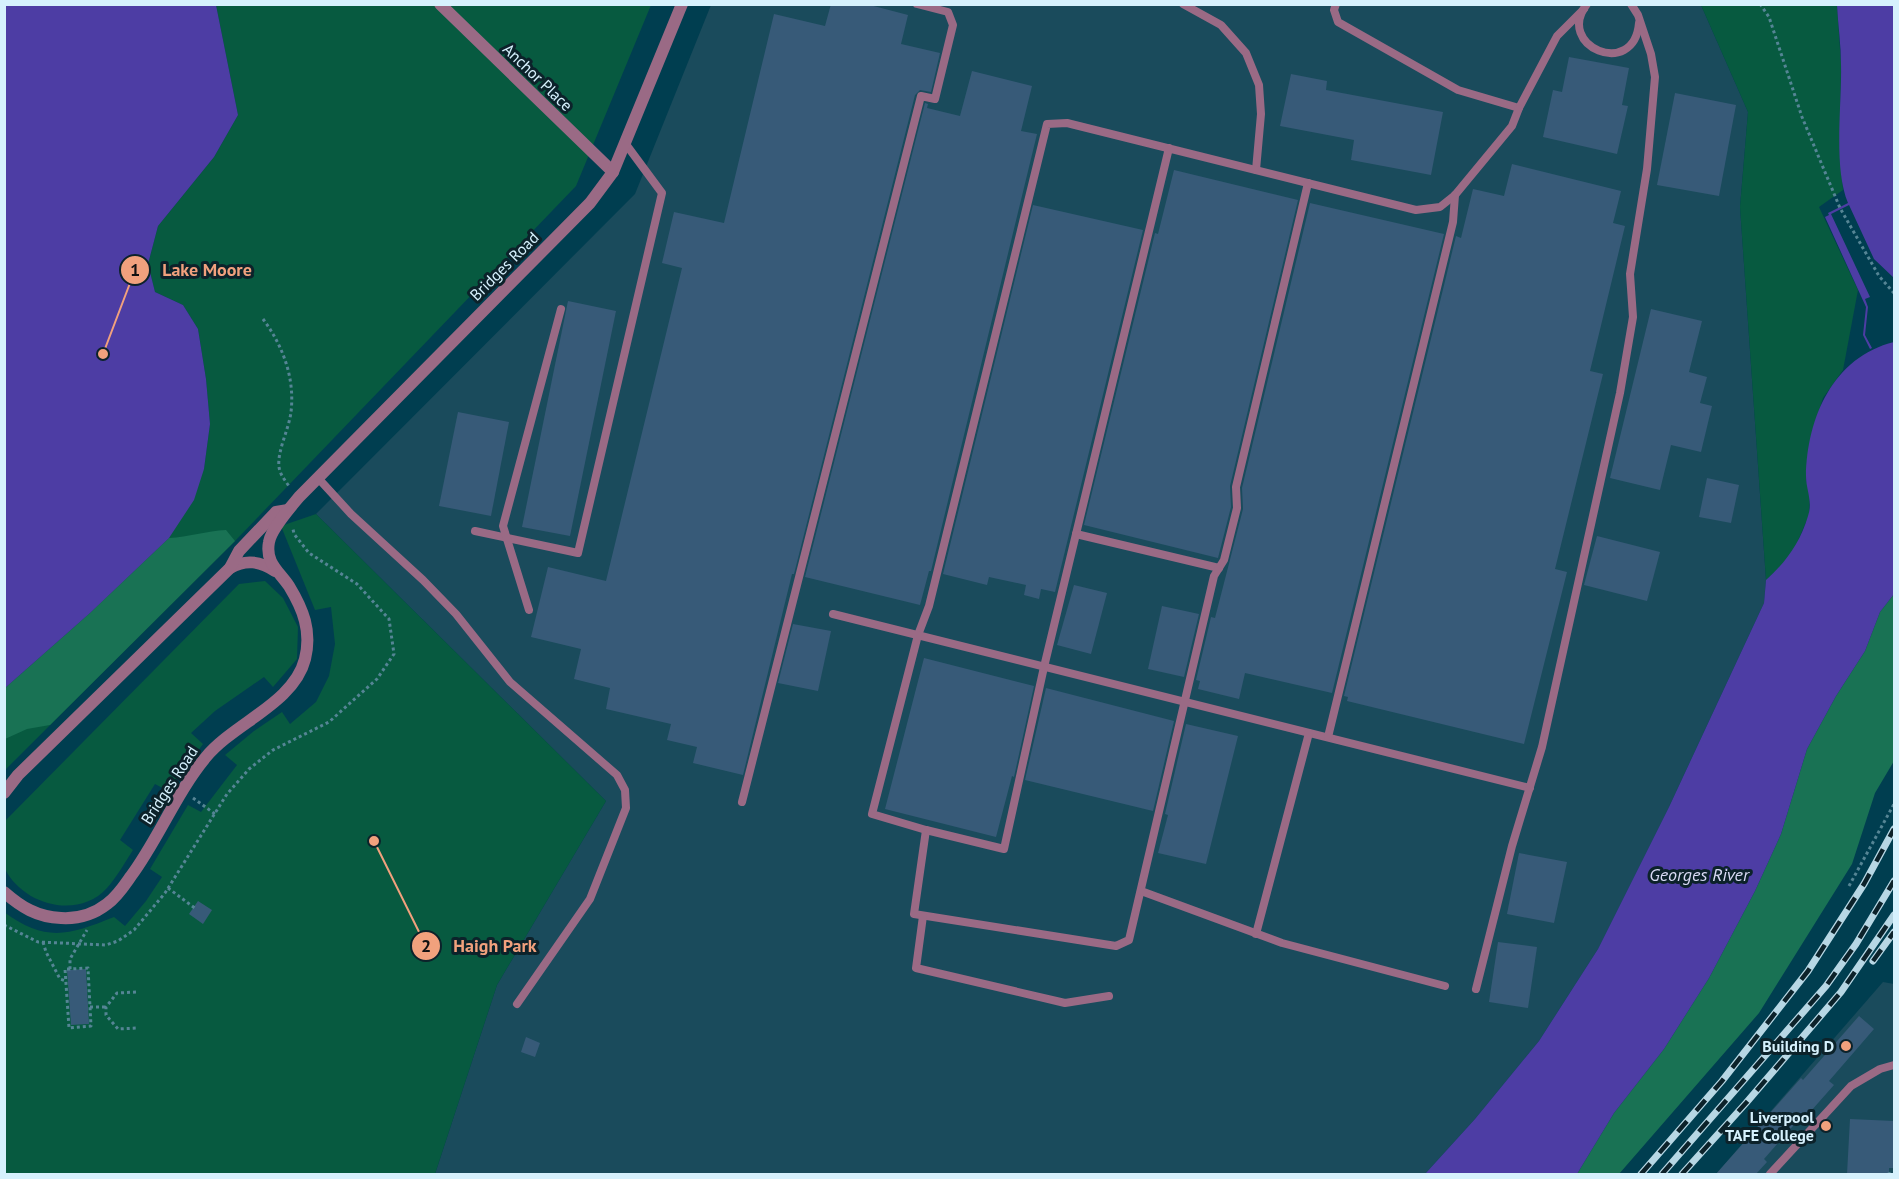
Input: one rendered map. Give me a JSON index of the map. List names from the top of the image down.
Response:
{
  "streets": {
    "street": ["Anchor Place", "Bridges Road"]
  },
  "crossings": [
    ["Anchor Place", "Bridges Road"]
  ],
  "water": ["Georges River"],
  "places": [
    "Lake Moore",
    "Haigh Park",
    "Building D",
    "Liverpool TAFE College"
  ]
}
